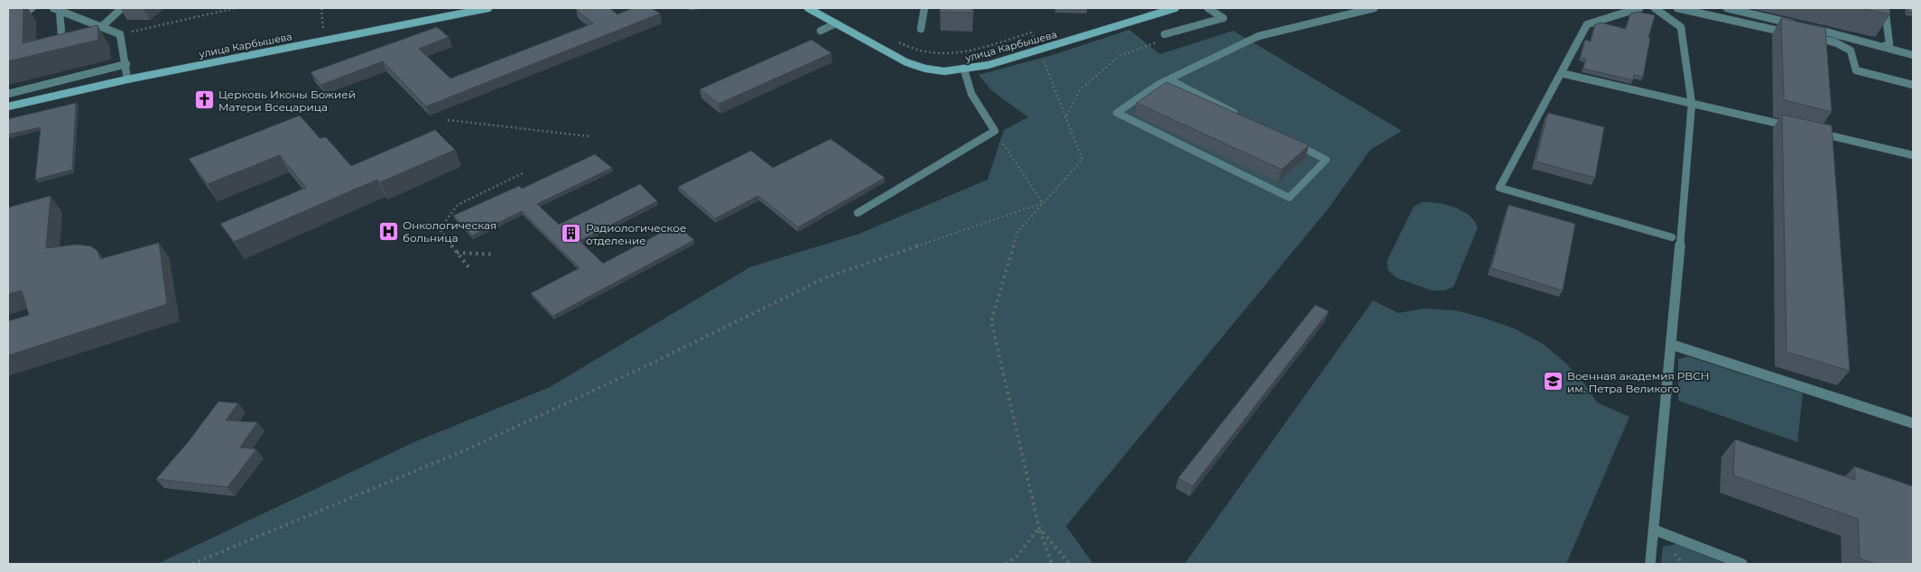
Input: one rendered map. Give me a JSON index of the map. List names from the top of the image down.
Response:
{
  "streets": {
    "street": ["улица Карбышева"]
  },
  "places": {
    "church": ["Церковь Иконы Божией Матери Всецарица"],
    "hospital": ["Онкологическая больница"],
    "building": ["Радиологическое отделение"],
    "school or university": ["Военная академия РВСН им. Петра Великого"]
  }
}
